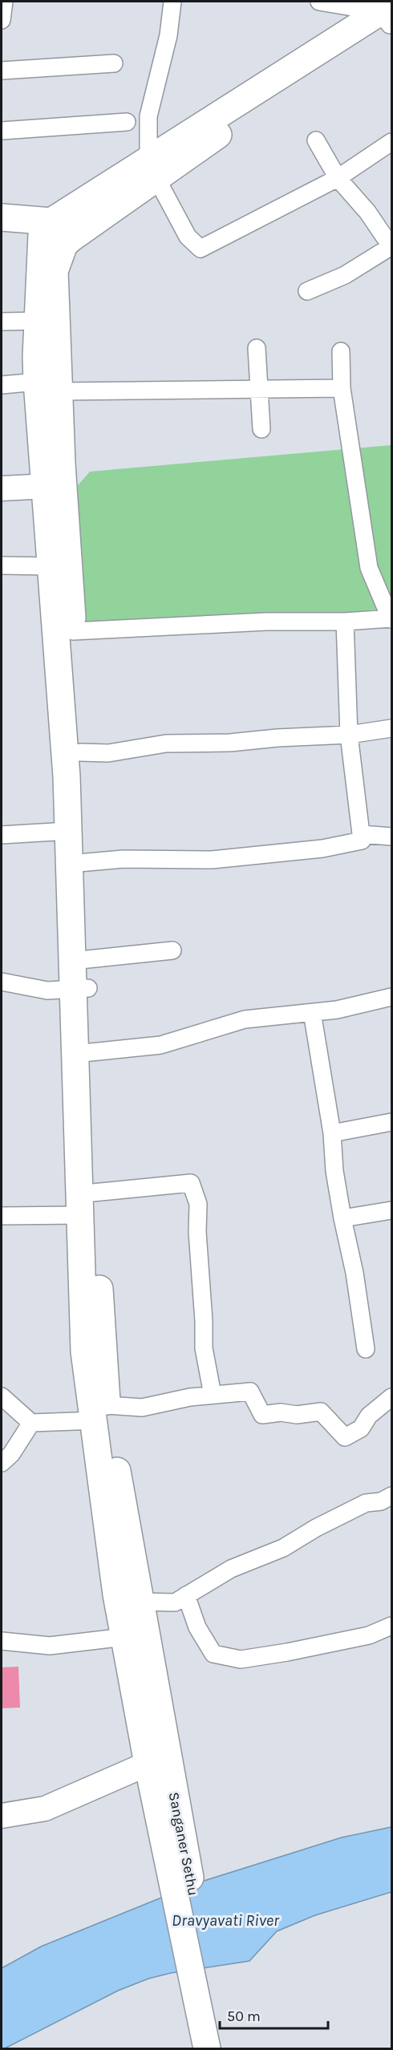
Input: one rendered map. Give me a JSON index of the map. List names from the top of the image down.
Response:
{
  "streets": {
    "main road": ["Sanganer Sethu"]
  },
  "water": ["Dravyavati River"],
  "scale_bar": "50 m"
}
